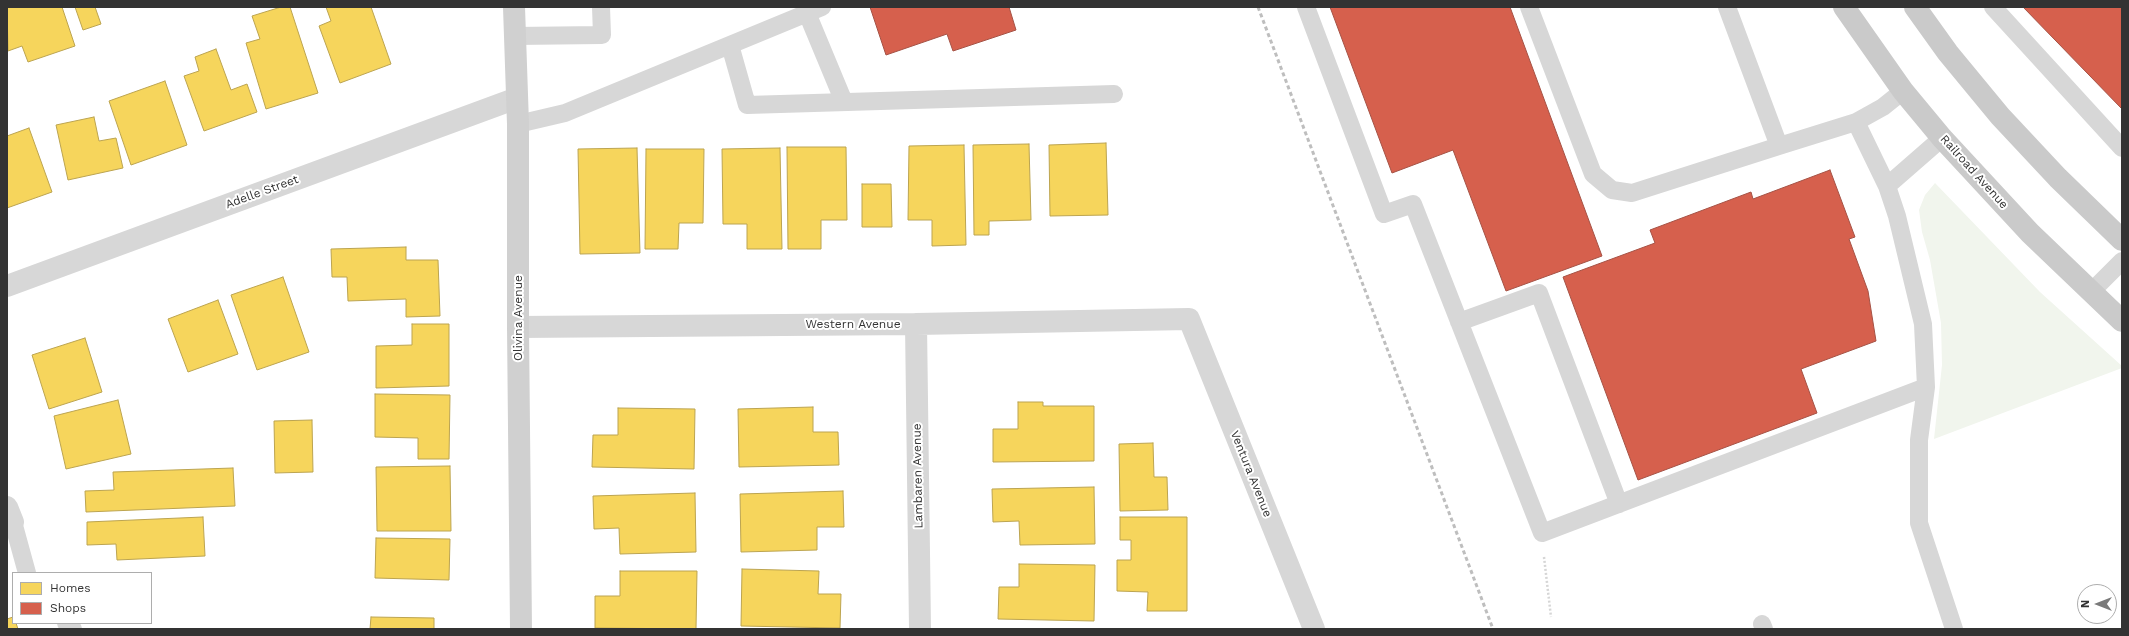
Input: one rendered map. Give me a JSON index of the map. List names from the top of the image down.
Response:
{
  "streets": {
    "main road": ["Railroad Avenue"],
    "street": [
      "Adelle Street",
      "Olivina Avenue",
      "Western Avenue",
      "Ventura Avenue",
      "Lambaren Avenue"
    ]
  },
  "crossings": [
    ["Adelle Street", "Olivina Avenue"],
    ["Olivina Avenue", "Western Avenue"],
    ["Western Avenue", "Ventura Avenue"],
    ["Western Avenue", "Lambaren Avenue"]
  ],
  "legend": ["Homes", "Shops"],
  "north": "left"
}
